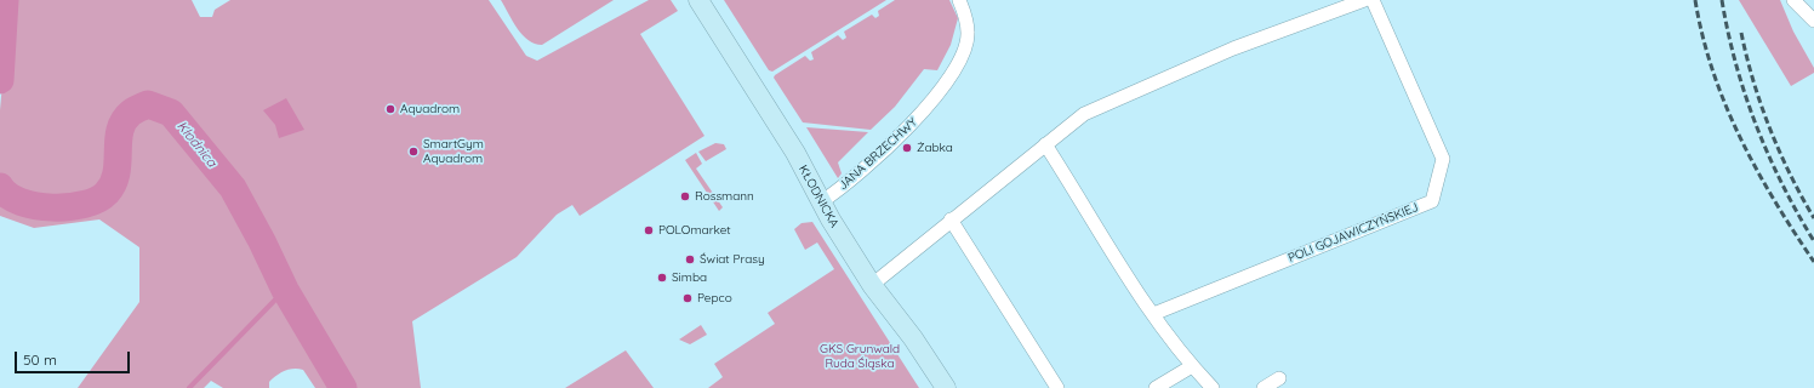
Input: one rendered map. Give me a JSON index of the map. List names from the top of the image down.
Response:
{
  "streets": {
    "street": ["JANA BRZECHWY", "KŁODNICKA", "POLI GOJAWICZYŃSKIEJ"]
  },
  "crossings": [
    ["JANA BRZECHWY", "KŁODNICKA"]
  ],
  "water": ["Kłodnica"],
  "parks": ["GKS Grunwald Ruda Śląska"],
  "places": [
    "Aquadrom",
    "Żabka",
    "SmartGym Aquadrom",
    "Rossmann",
    "POLOmarket",
    "Świat Prasy",
    "Simba",
    "Pepco"
  ],
  "scale_bar": "50 m"
}
